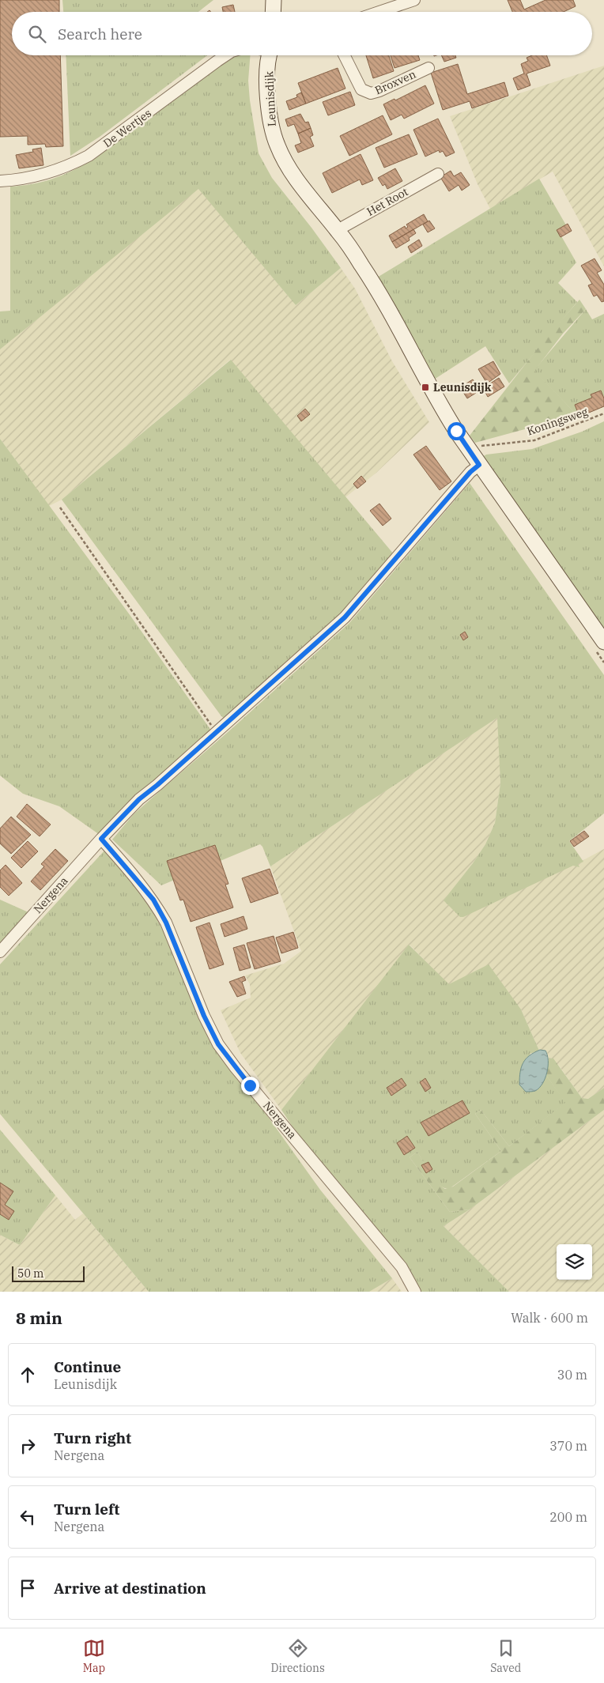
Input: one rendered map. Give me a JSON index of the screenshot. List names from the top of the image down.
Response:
{
  "streets": {
    "street": [
      "Broxven",
      "Leunisdijk",
      "De Wertjes",
      "Het Root",
      "Nergena"
    ],
    "path": ["Koningsweg"]
  },
  "crossings": [
    ["Leunisdijk", "Het Root"],
    ["Leunisdijk", "Koningsweg"],
    ["Leunisdijk", "Nergena"]
  ],
  "places": {
    "transit": ["Leunisdijk"]
  },
  "scale_bar": "50 m",
  "page": {
    "search": "Search here",
    "scale": "50 m",
    "heading": ["8 min", "Walk · 600 m"],
    "list": [
      ["Continue", "Leunisdijk", "30 m"],
      ["Turn right", "Nergena", "370 m"],
      ["Turn left", "Nergena", "200 m"],
      "Arrive at destination"
    ],
    "nav": ["Map", "Directions", "Saved"]
  }
}
